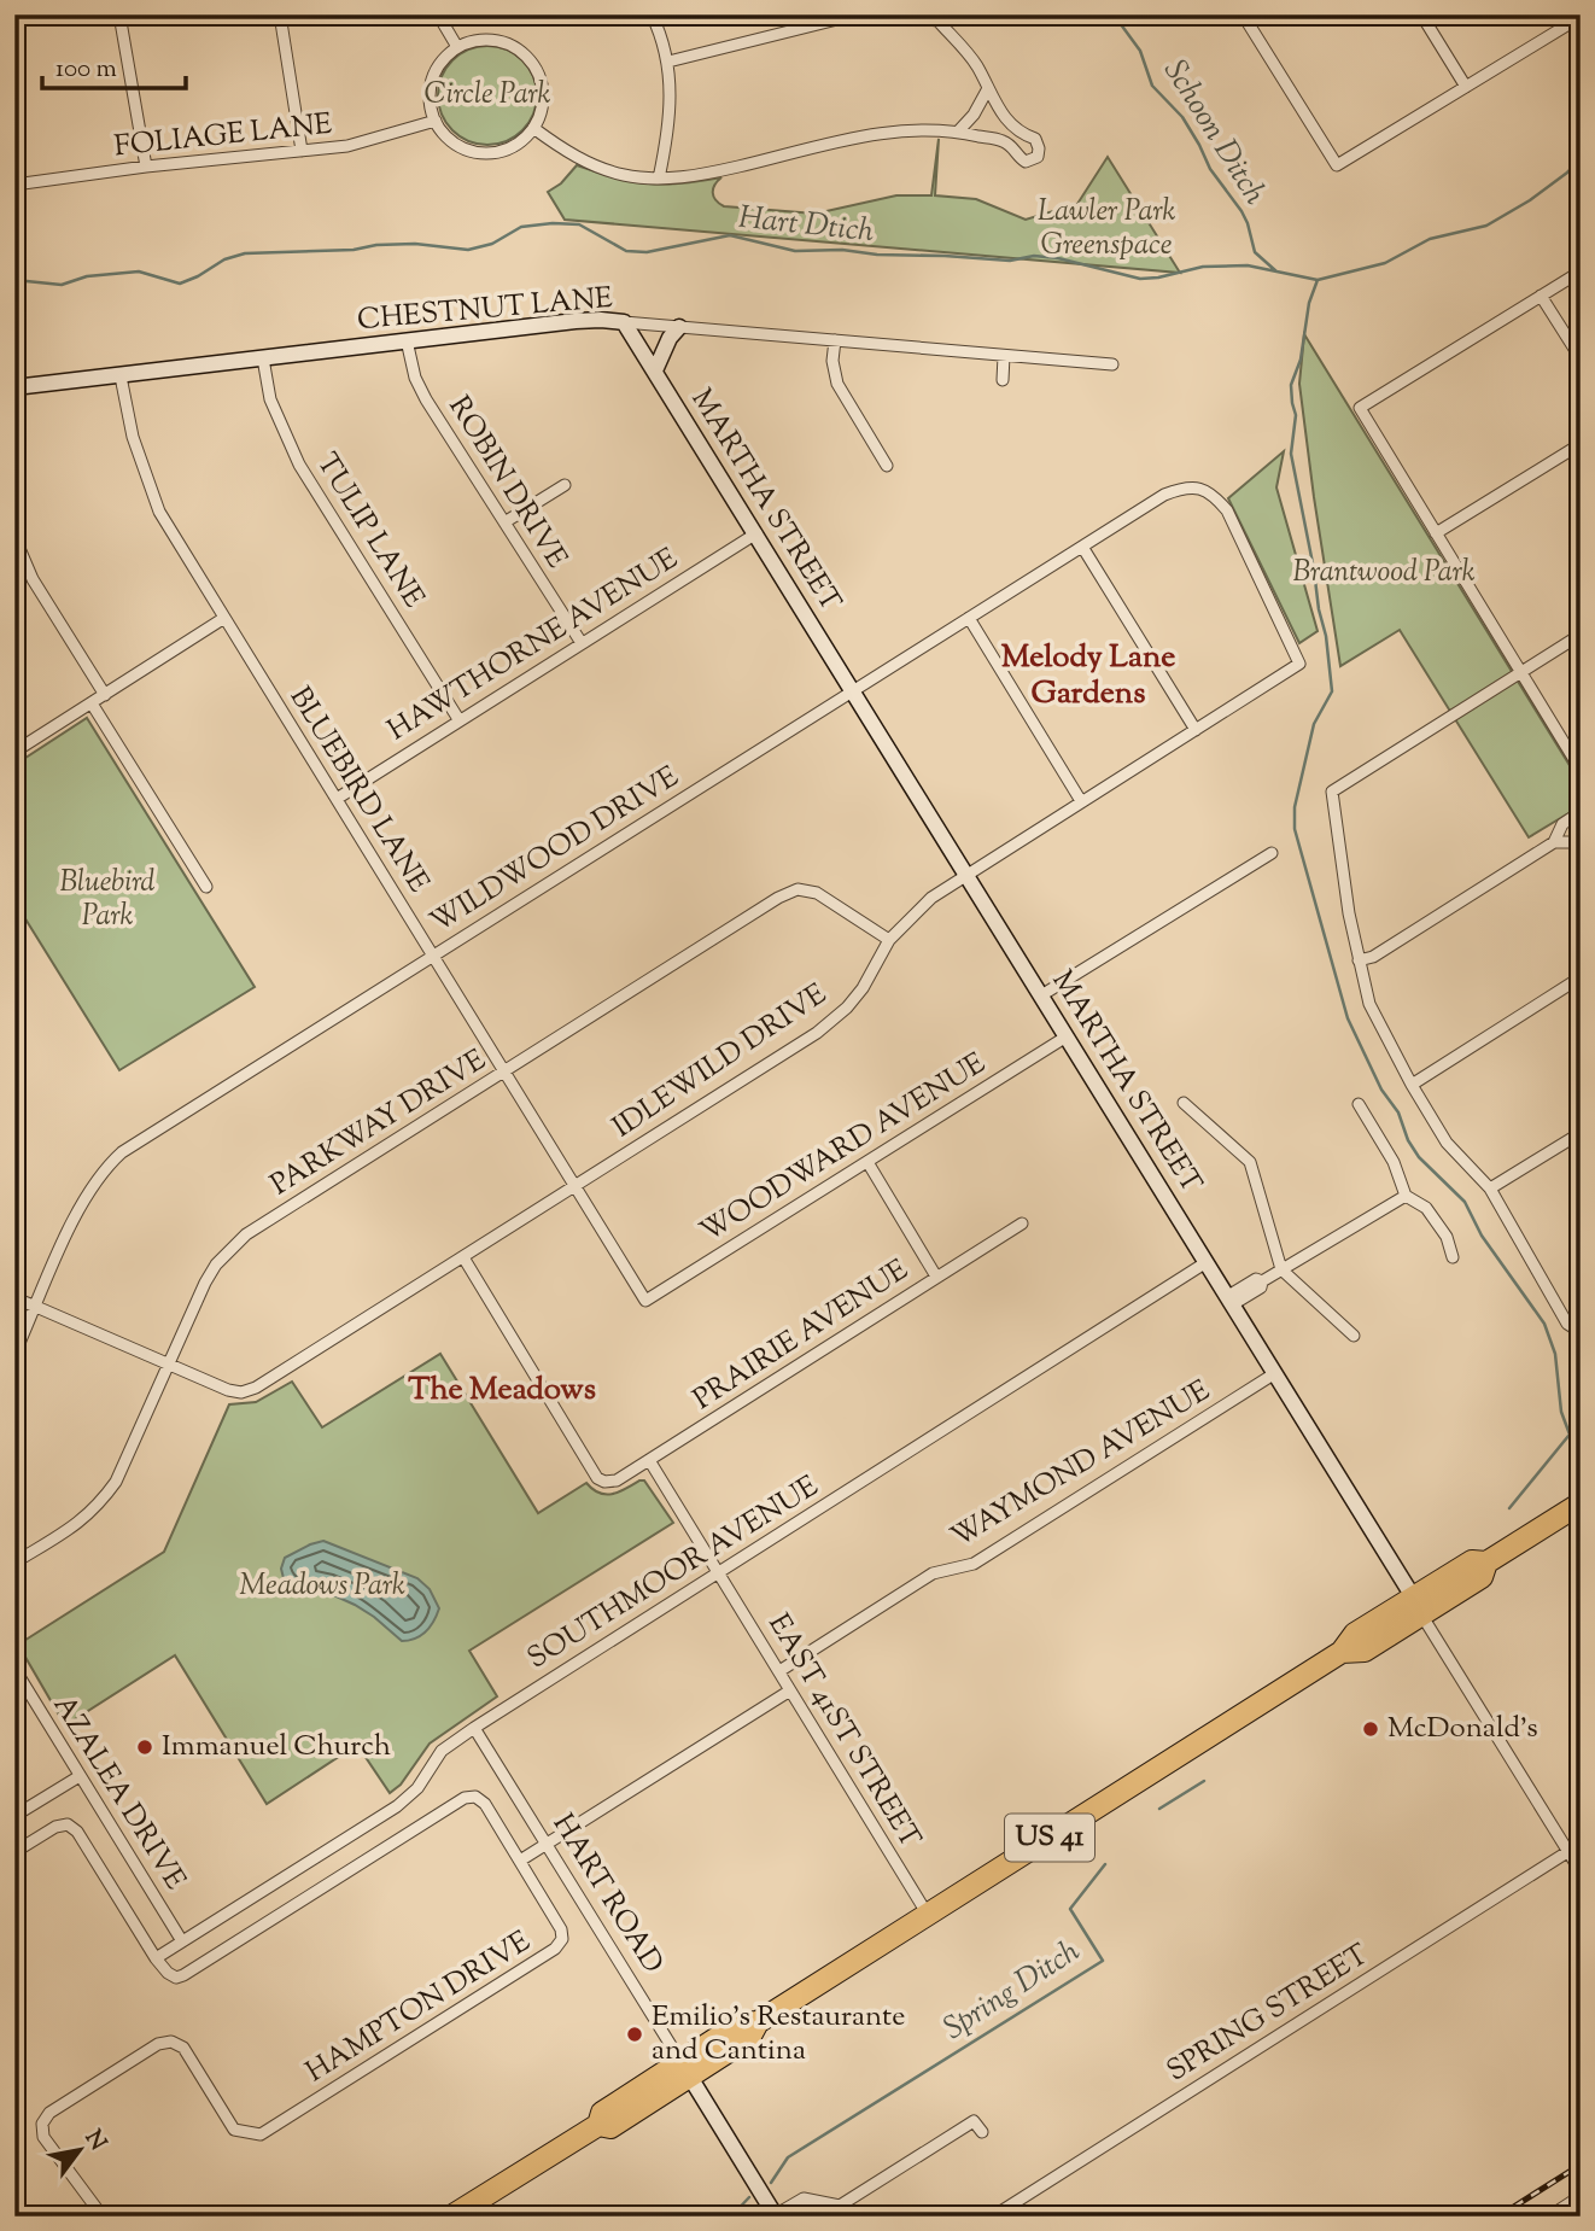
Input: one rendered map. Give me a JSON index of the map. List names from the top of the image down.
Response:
{
  "streets": {
    "highway": ["US 41"],
    "street": [
      "FOLIAGE LANE",
      "CHESTNUT LANE",
      "ROBIN DRIVE",
      "MARTHA STREET",
      "TULIP LANE",
      "HAWTHORNE AVENUE",
      "BLUEBIRD LANE",
      "WILDWOOD DRIVE",
      "IDLEWILD DRIVE",
      "PARKWAY DRIVE",
      "WOODWARD AVENUE",
      "PRAIRIE AVENUE",
      "WAYMOND AVENUE",
      "SOUTHMOOR AVENUE",
      "EAST 41ST STREET",
      "AZALEA DRIVE",
      "HART ROAD",
      "HAMPTON DRIVE",
      "SPRING STREET"
    ]
  },
  "crossings": [
    ["CHESTNUT LANE", "ROBIN DRIVE"],
    ["CHESTNUT LANE", "MARTHA STREET"],
    ["CHESTNUT LANE", "TULIP LANE"],
    ["CHESTNUT LANE", "BLUEBIRD LANE"],
    ["ROBIN DRIVE", "HAWTHORNE AVENUE"],
    ["MARTHA STREET", "HAWTHORNE AVENUE"],
    ["MARTHA STREET", "WILDWOOD DRIVE"],
    ["MARTHA STREET", "IDLEWILD DRIVE"],
    ["MARTHA STREET", "WOODWARD AVENUE"],
    ["MARTHA STREET", "WAYMOND AVENUE"],
    ["MARTHA STREET", "SOUTHMOOR AVENUE"],
    ["MARTHA STREET", "US 41"],
    ["MARTHA STREET", "SPRING STREET"],
    ["TULIP LANE", "HAWTHORNE AVENUE"],
    ["HAWTHORNE AVENUE", "BLUEBIRD LANE"],
    ["BLUEBIRD LANE", "WILDWOOD DRIVE"],
    ["BLUEBIRD LANE", "IDLEWILD DRIVE"],
    ["BLUEBIRD LANE", "PARKWAY DRIVE"],
    ["BLUEBIRD LANE", "WOODWARD AVENUE"],
    ["WILDWOOD DRIVE", "IDLEWILD DRIVE"],
    ["IDLEWILD DRIVE", "PARKWAY DRIVE"],
    ["IDLEWILD DRIVE", "PRAIRIE AVENUE"],
    ["PRAIRIE AVENUE", "EAST 41ST STREET"],
    ["WAYMOND AVENUE", "EAST 41ST STREET"],
    ["SOUTHMOOR AVENUE", "EAST 41ST STREET"],
    ["SOUTHMOOR AVENUE", "AZALEA DRIVE"],
    ["SOUTHMOOR AVENUE", "HART ROAD"],
    ["EAST 41ST STREET", "US 41"],
    ["US 41", "HART ROAD"]
  ],
  "districts": ["Melody Lane Gardens", "The Meadows"],
  "water": ["Schoon Ditch", "Hart Dtich", "Spring Ditch"],
  "parks": [
    "Circle Park",
    "Lawler Park Greenspace",
    "Brantwood Park",
    "Bluebird Park",
    "Meadows Park"
  ],
  "places": ["McDonald's", "Immanuel Church", "Emilio's Restaurante and Cantina"],
  "scale_bar": "100 m",
  "north": "top right"
}
